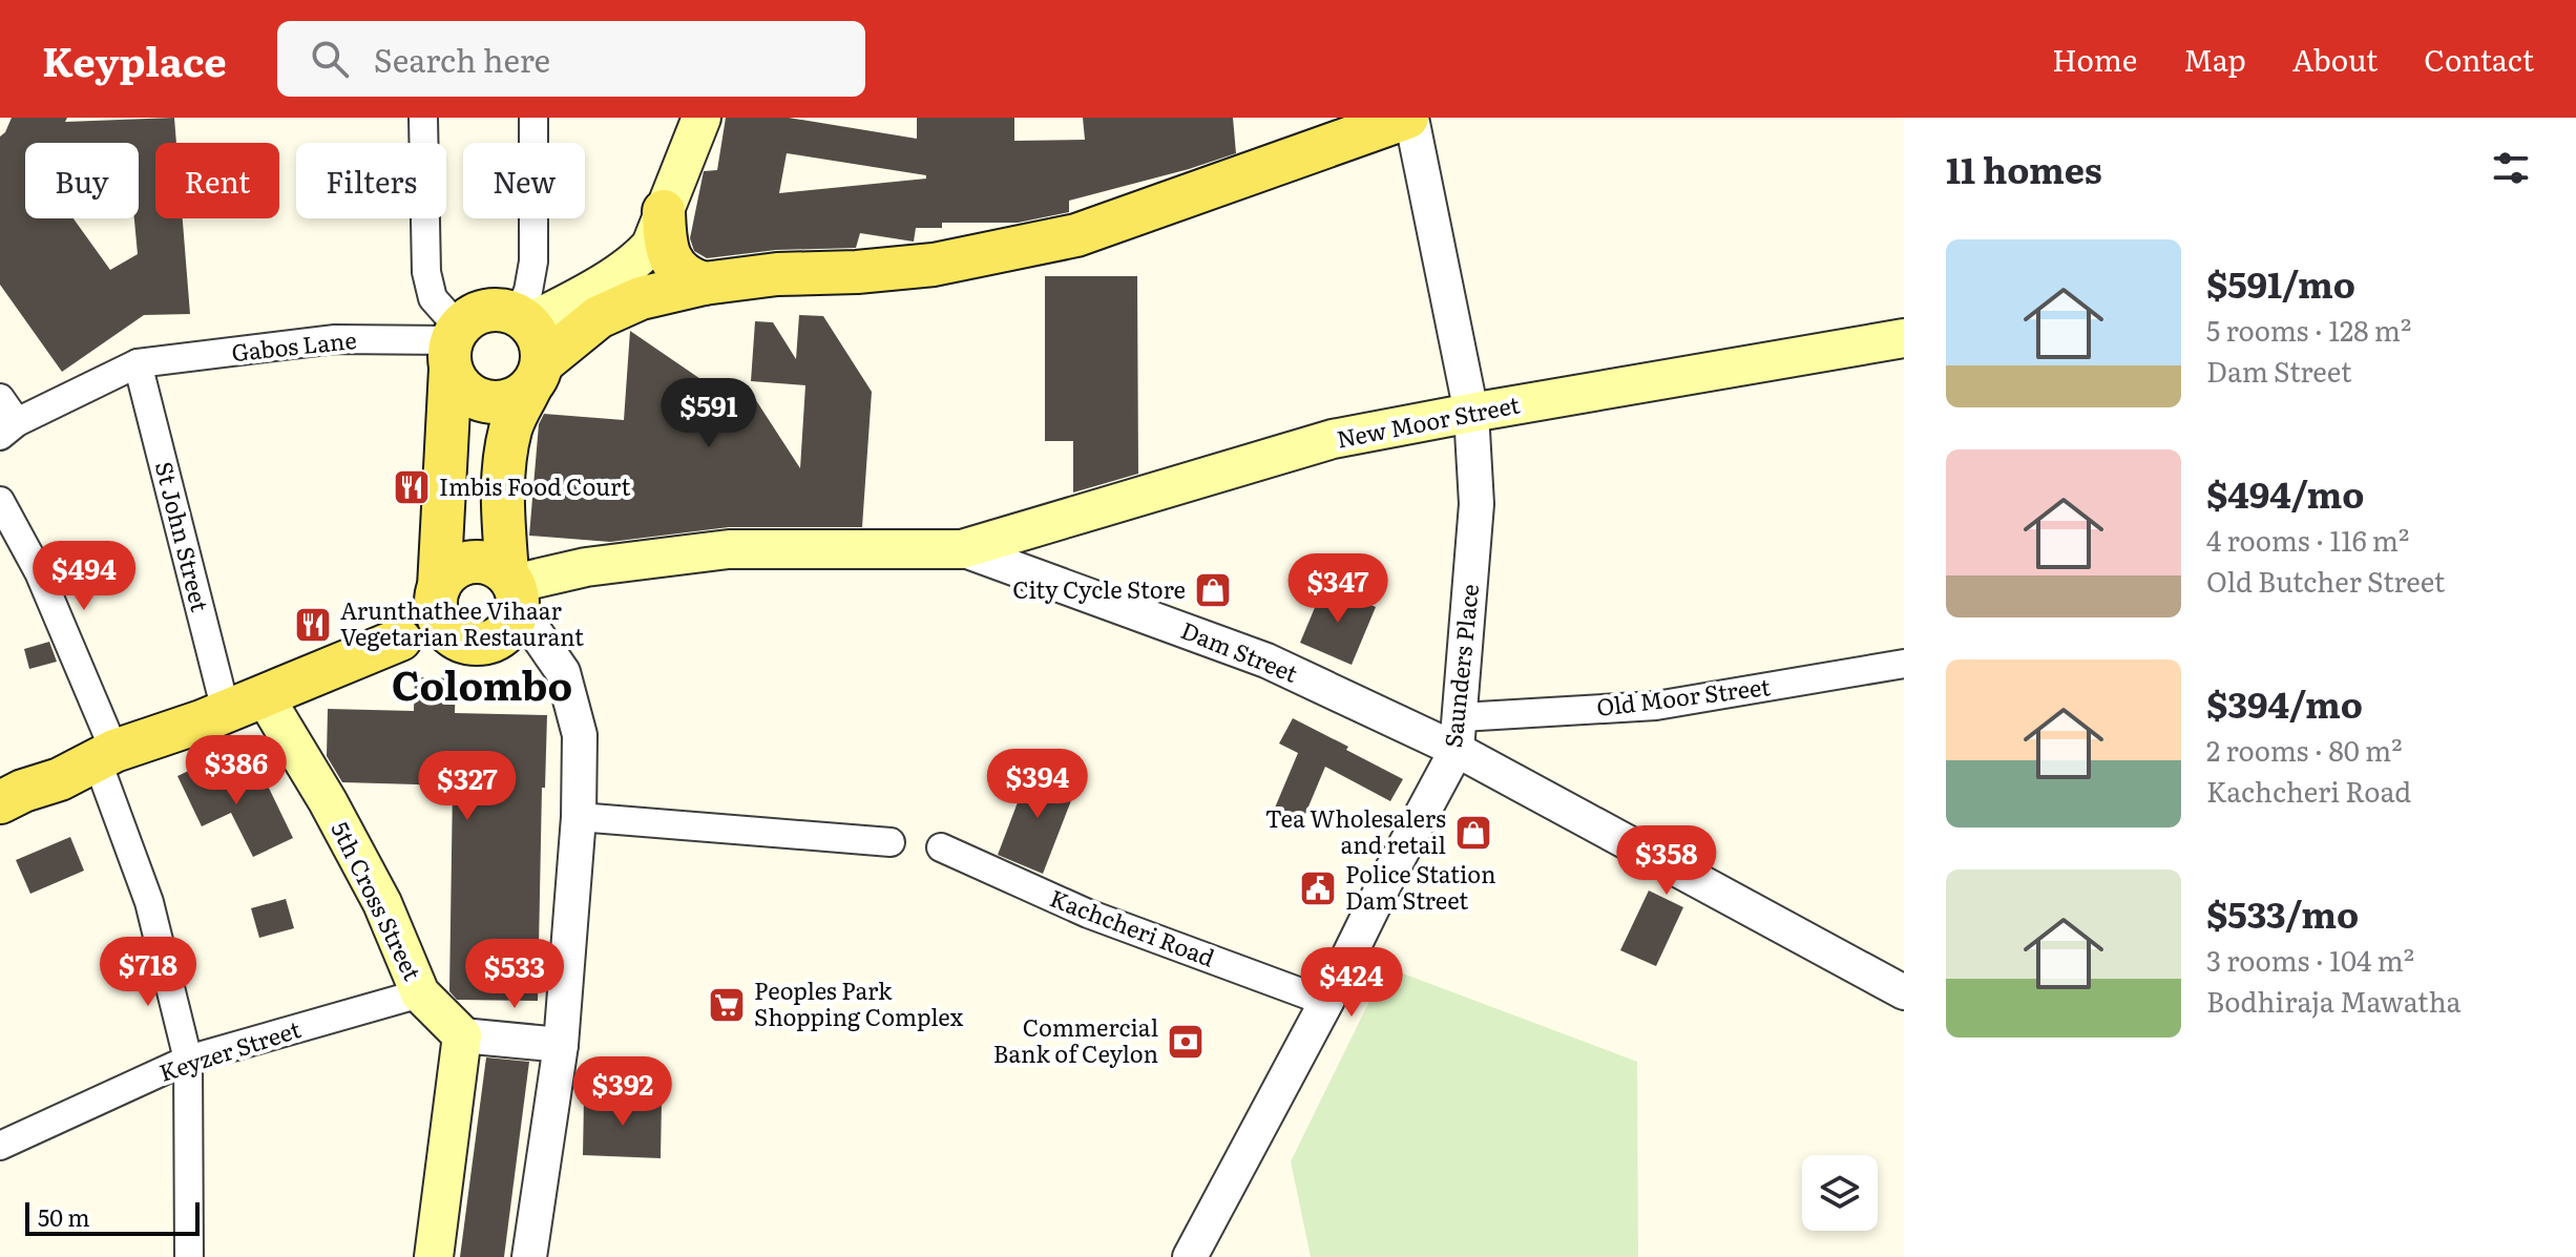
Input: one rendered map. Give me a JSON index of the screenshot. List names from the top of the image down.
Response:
{
  "streets": {
    "main road": ["New Moor Street", "Dam Street", "5th Cross Street"],
    "street": [
      "Gabos Lane",
      "St John Street",
      "Saunders Place",
      "Old Moor Street",
      "Kachcheri Road",
      "Keyzer Street"
    ]
  },
  "crossings": [
    ["Gabos Lane", "St John Street"],
    ["New Moor Street", "Dam Street"],
    ["New Moor Street", "Saunders Place"],
    ["Dam Street", "Saunders Place"],
    ["Dam Street", "Old Moor Street"],
    ["Saunders Place", "Old Moor Street"],
    ["Saunders Place", "Kachcheri Road"],
    ["5th Cross Street", "Keyzer Street"]
  ],
  "districts": ["Colombo"],
  "places": {
    "restaurant": ["Imbis Food Court", "Arunthathee Vihaar Vegetarian Restaurant"],
    "shop": ["City Cycle Store", "Tea Wholesalers and retail"],
    "public building": ["Police Station Dam Street"],
    "supermarket": ["Peoples Park Shopping Complex"],
    "bank": ["Commercial Bank of Ceylon"]
  },
  "scale_bar": "50 m",
  "page": {
    "header": "Keyplace",
    "search": "Search here",
    "nav": [
      "Home",
      "Map",
      "About",
      "Contact"
    ],
    "heading": "11 homes",
    "chip": [
      "Buy",
      "Rent",
      "Filters",
      "New"
    ],
    "list": [
      {
        "name": "$591/mo",
        "note": "5 rooms · 128 m² · Dam Street"
      },
      {
        "name": "$494/mo",
        "note": "4 rooms · 116 m² · Old Butcher Street"
      },
      {
        "name": "$394/mo",
        "note": "2 rooms · 80 m² · Kachcheri Road"
      },
      {
        "name": "$533/mo",
        "note": "3 rooms · 104 m² · Bodhiraja Mawatha"
      }
    ],
    "price": [
      "$591",
      "$494",
      "$347",
      "$386",
      "$394",
      "$327",
      "$358",
      "$718",
      "$533",
      "$424",
      "$392"
    ],
    "scale": "50 m"
  }
}
